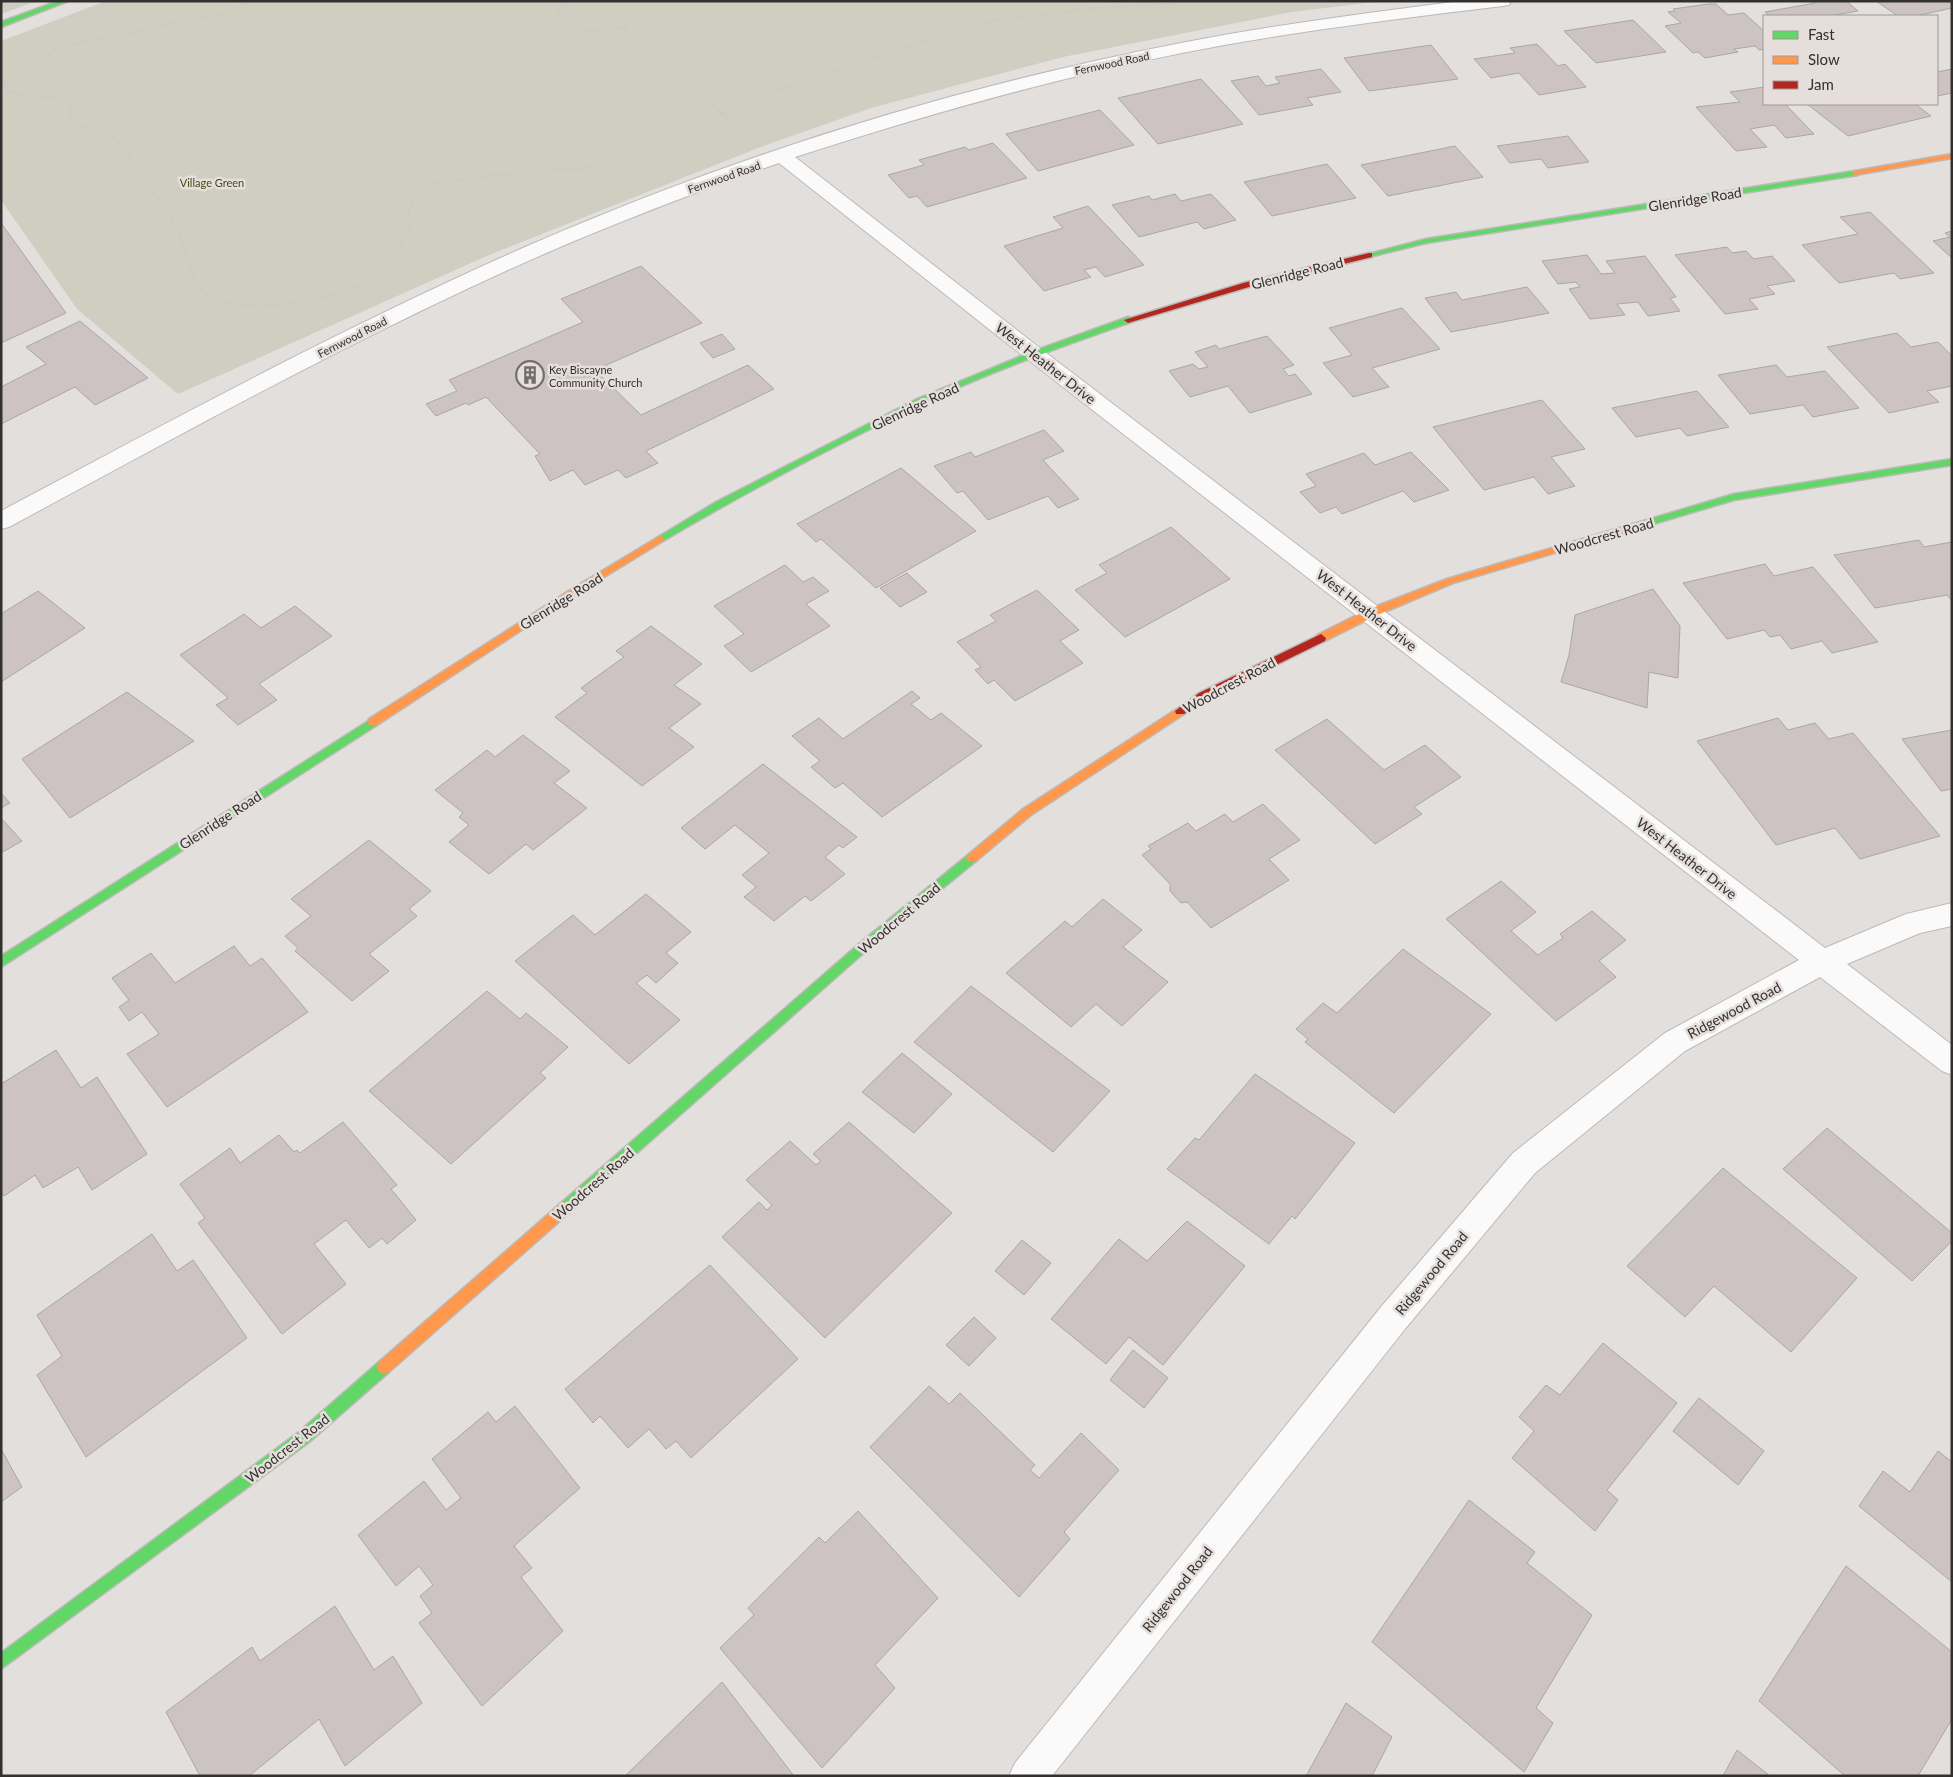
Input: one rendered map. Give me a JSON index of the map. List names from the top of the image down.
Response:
{
  "streets": {
    "street": [
      "Fernwood Road",
      "Glenridge Road",
      "West Heather Drive",
      "Woodcrest Road",
      "Ridgewood Road"
    ]
  },
  "crossings": [
    ["Fernwood Road", "West Heather Drive"],
    ["Glenridge Road", "West Heather Drive"],
    ["West Heather Drive", "Woodcrest Road"],
    ["West Heather Drive", "Ridgewood Road"]
  ],
  "parks": ["Village Green"],
  "places": {
    "building": ["Key Biscayne Community Church"]
  },
  "legend": ["Fast", "Slow", "Jam"]
}
